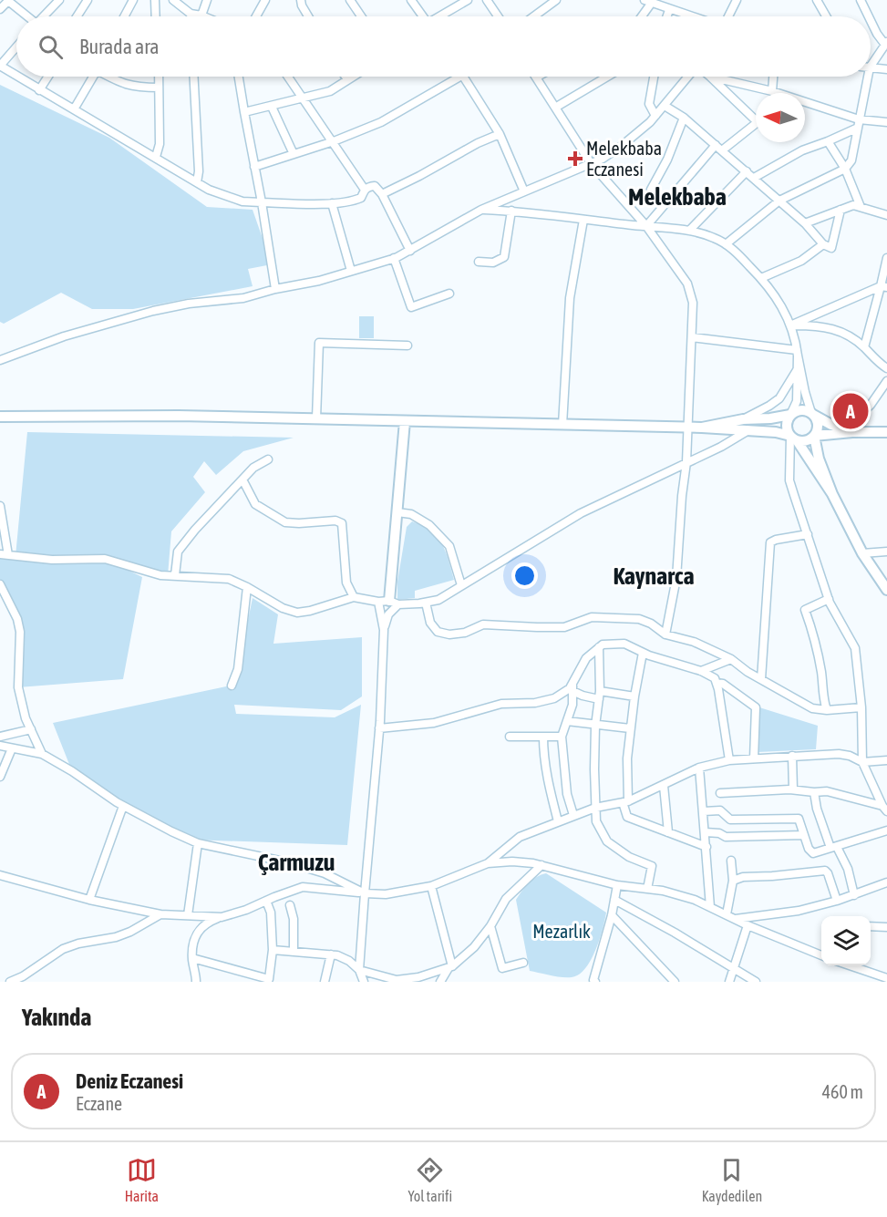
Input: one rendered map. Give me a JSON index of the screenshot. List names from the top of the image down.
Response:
{
  "districts": ["Melekbaba", "Kaynarca", "Çarmuzu"],
  "parks": ["Mezarlık"],
  "places": {
    "health": ["Melekbaba Eczanesi"]
  },
  "north": "left",
  "page": {
    "search": "Burada ara",
    "pins": "A",
    "heading": "Yakında",
    "list": [
      {
        "mark": "A",
        "name": "Deniz Eczanesi",
        "note": "Eczane",
        "value": "460 m"
      }
    ],
    "nav": ["Harita", "Yol tarifi", "Kaydedilen"]
  }
}
